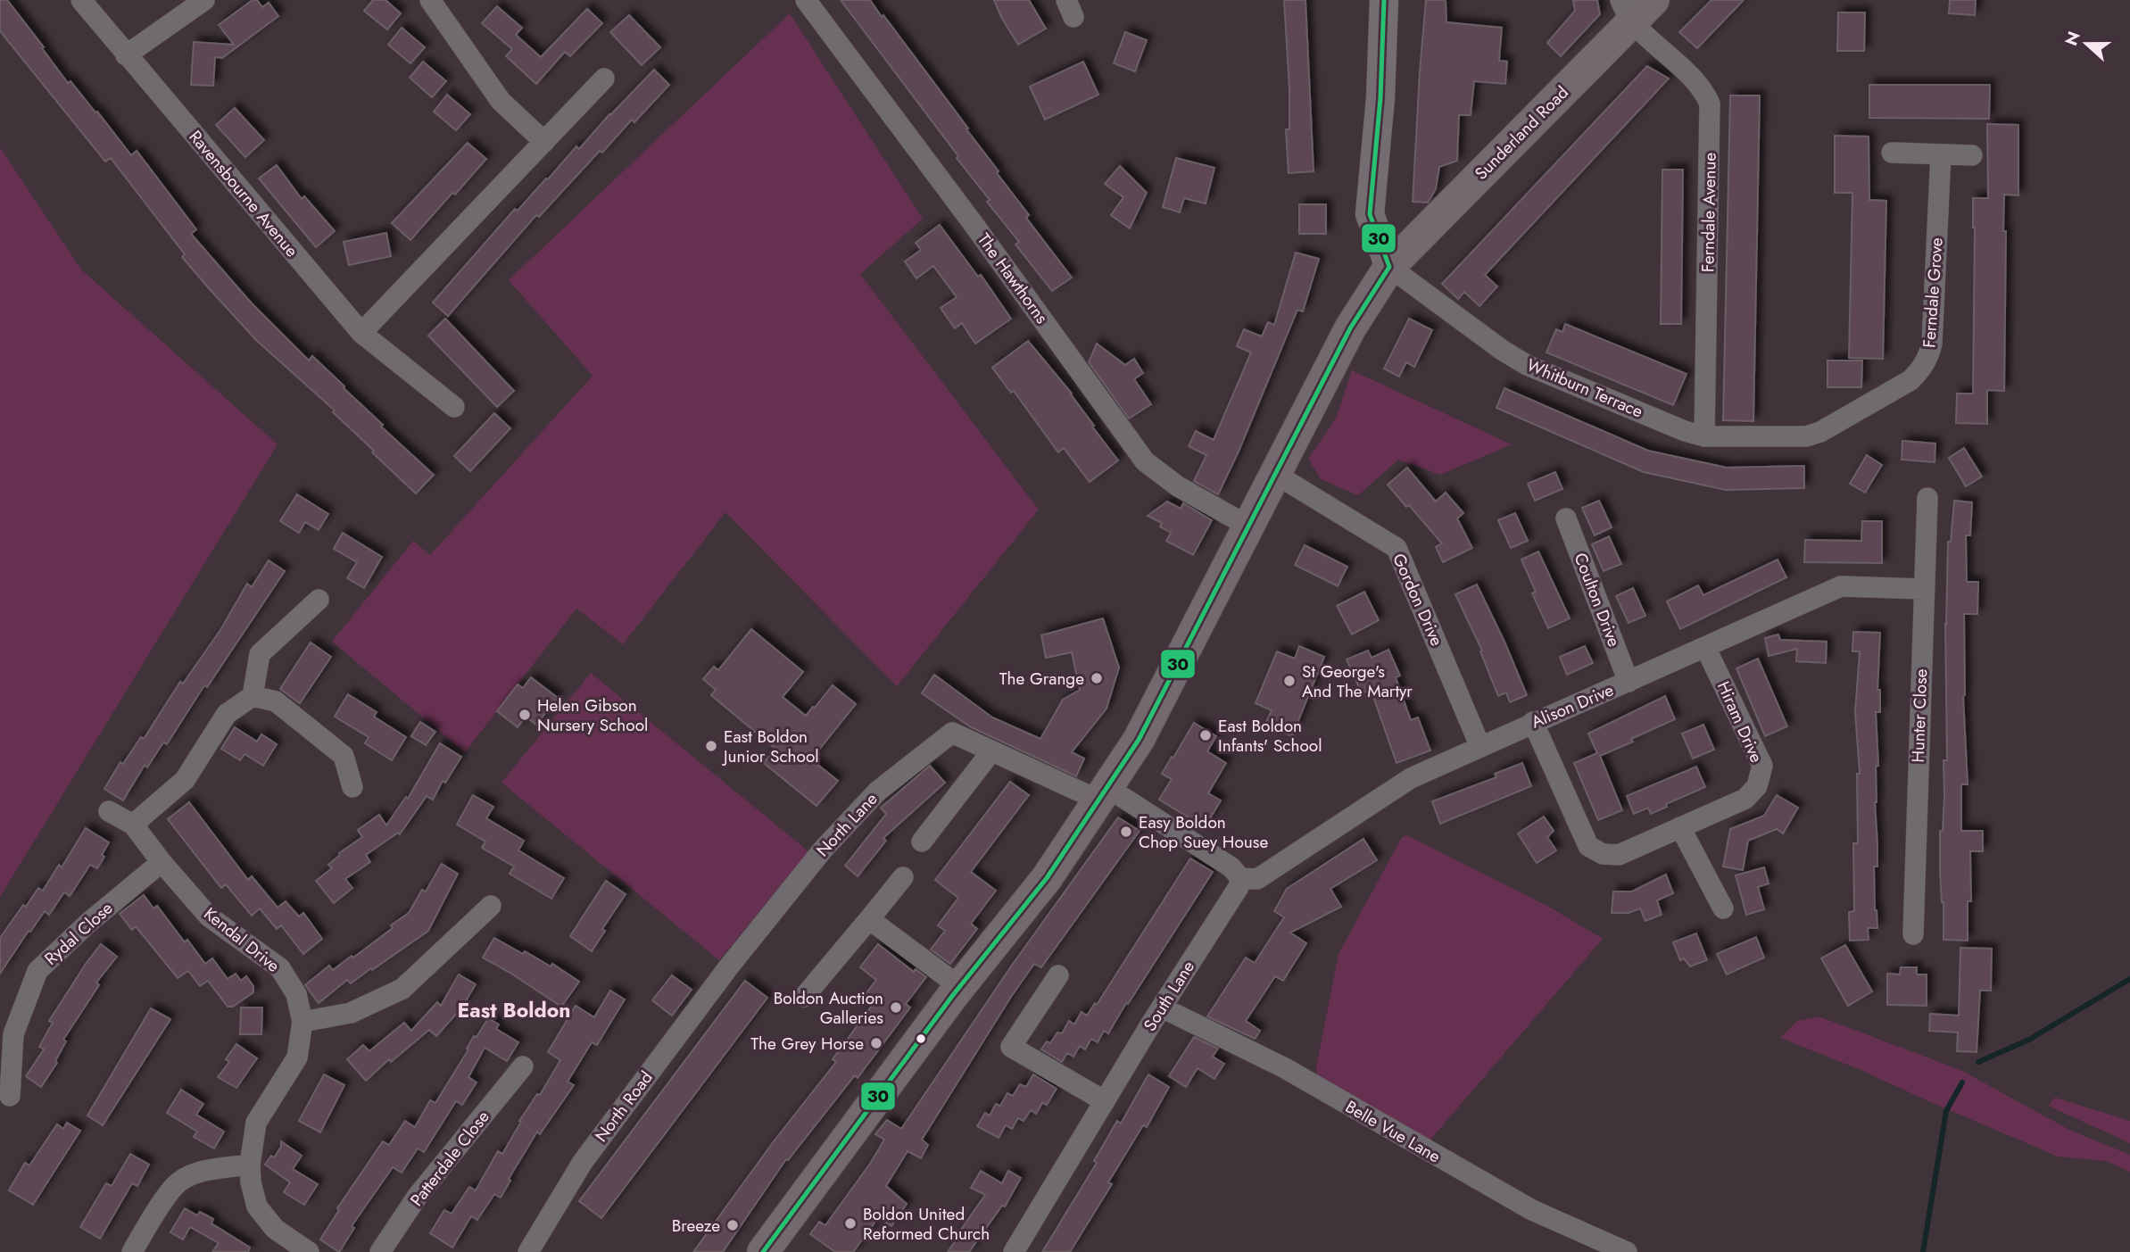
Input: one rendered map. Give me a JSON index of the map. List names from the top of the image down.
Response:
{
  "streets": {
    "main road": ["Sunderland Road"],
    "street": [
      "Ravensbourne Avenue",
      "Ferndale Avenue",
      "The Hawthorns",
      "Ferndale Grove",
      "Whitburn Terrace",
      "Gordon Drive",
      "Coulton Drive",
      "Alison Drive",
      "Hunter Close",
      "Hiram Drive",
      "North Lane",
      "Rydal Close",
      "Kendal Drive",
      "South Lane",
      "North Road",
      "Belle Vue Lane",
      "Patterdale Close"
    ]
  },
  "crossings": [
    ["Sunderland Road", "Ferndale Avenue"],
    ["Sunderland Road", "The Hawthorns"],
    ["Sunderland Road", "Whitburn Terrace"],
    ["Sunderland Road", "Gordon Drive"],
    ["Ferndale Avenue", "Whitburn Terrace"],
    ["Ferndale Grove", "Whitburn Terrace"],
    ["Gordon Drive", "Alison Drive"],
    ["Coulton Drive", "Alison Drive"],
    ["Alison Drive", "Hunter Close"],
    ["Alison Drive", "Hiram Drive"],
    ["Alison Drive", "South Lane"],
    ["North Lane", "North Road"],
    ["Rydal Close", "Kendal Drive"],
    ["South Lane", "Belle Vue Lane"]
  ],
  "districts": ["East Boldon"],
  "places": [
    "The Grange",
    "St George's And The Martyr",
    "Helen Gibson Nursery School",
    "East Boldon Infants' School",
    "East Boldon Junior School",
    "Easy Boldon Chop Suey House",
    "Boldon Auction Galleries",
    "The Grey Horse",
    "Boldon United Reformed Church",
    "Breeze"
  ],
  "lines": ["transit line 30"],
  "north": "left"
}
